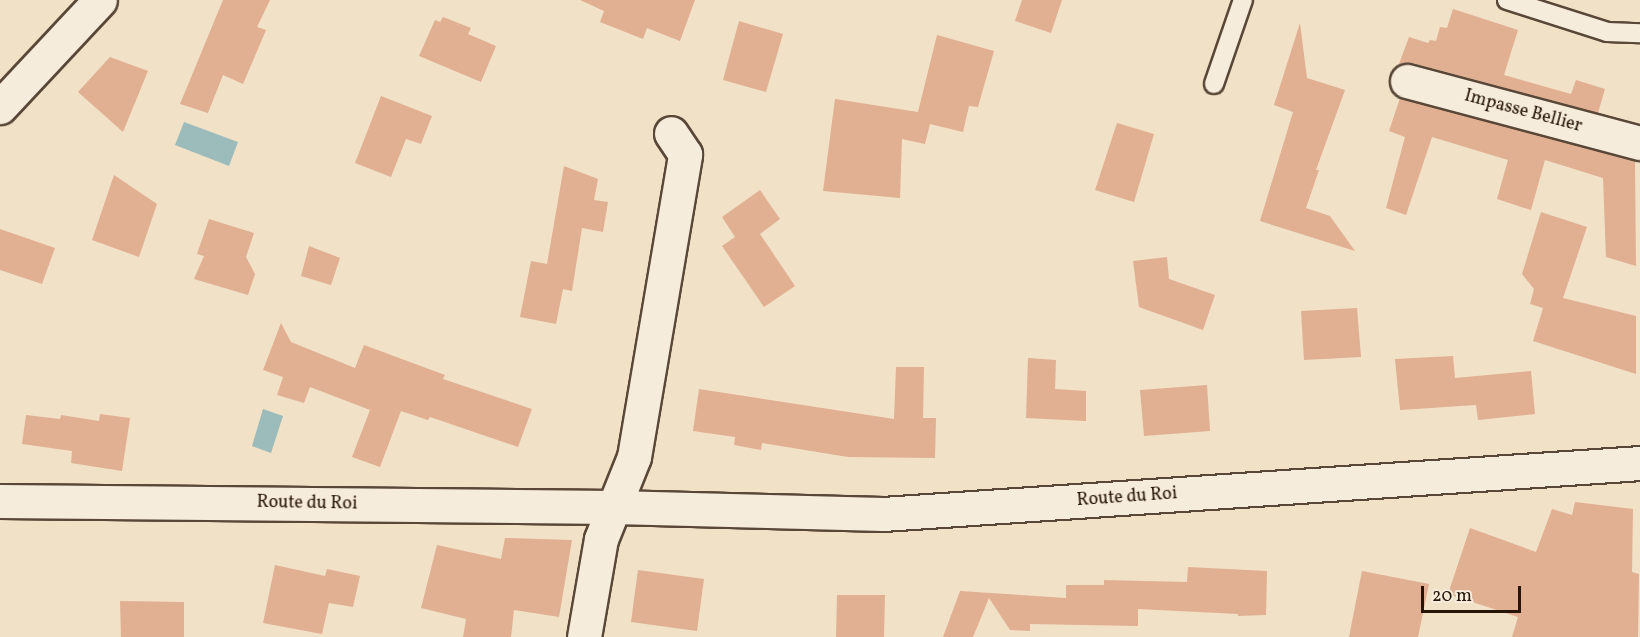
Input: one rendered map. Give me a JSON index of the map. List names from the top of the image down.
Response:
{
  "streets": {
    "street": ["Impasse Bellier", "Route du Roi"]
  },
  "scale_bar": "20 m"
}
